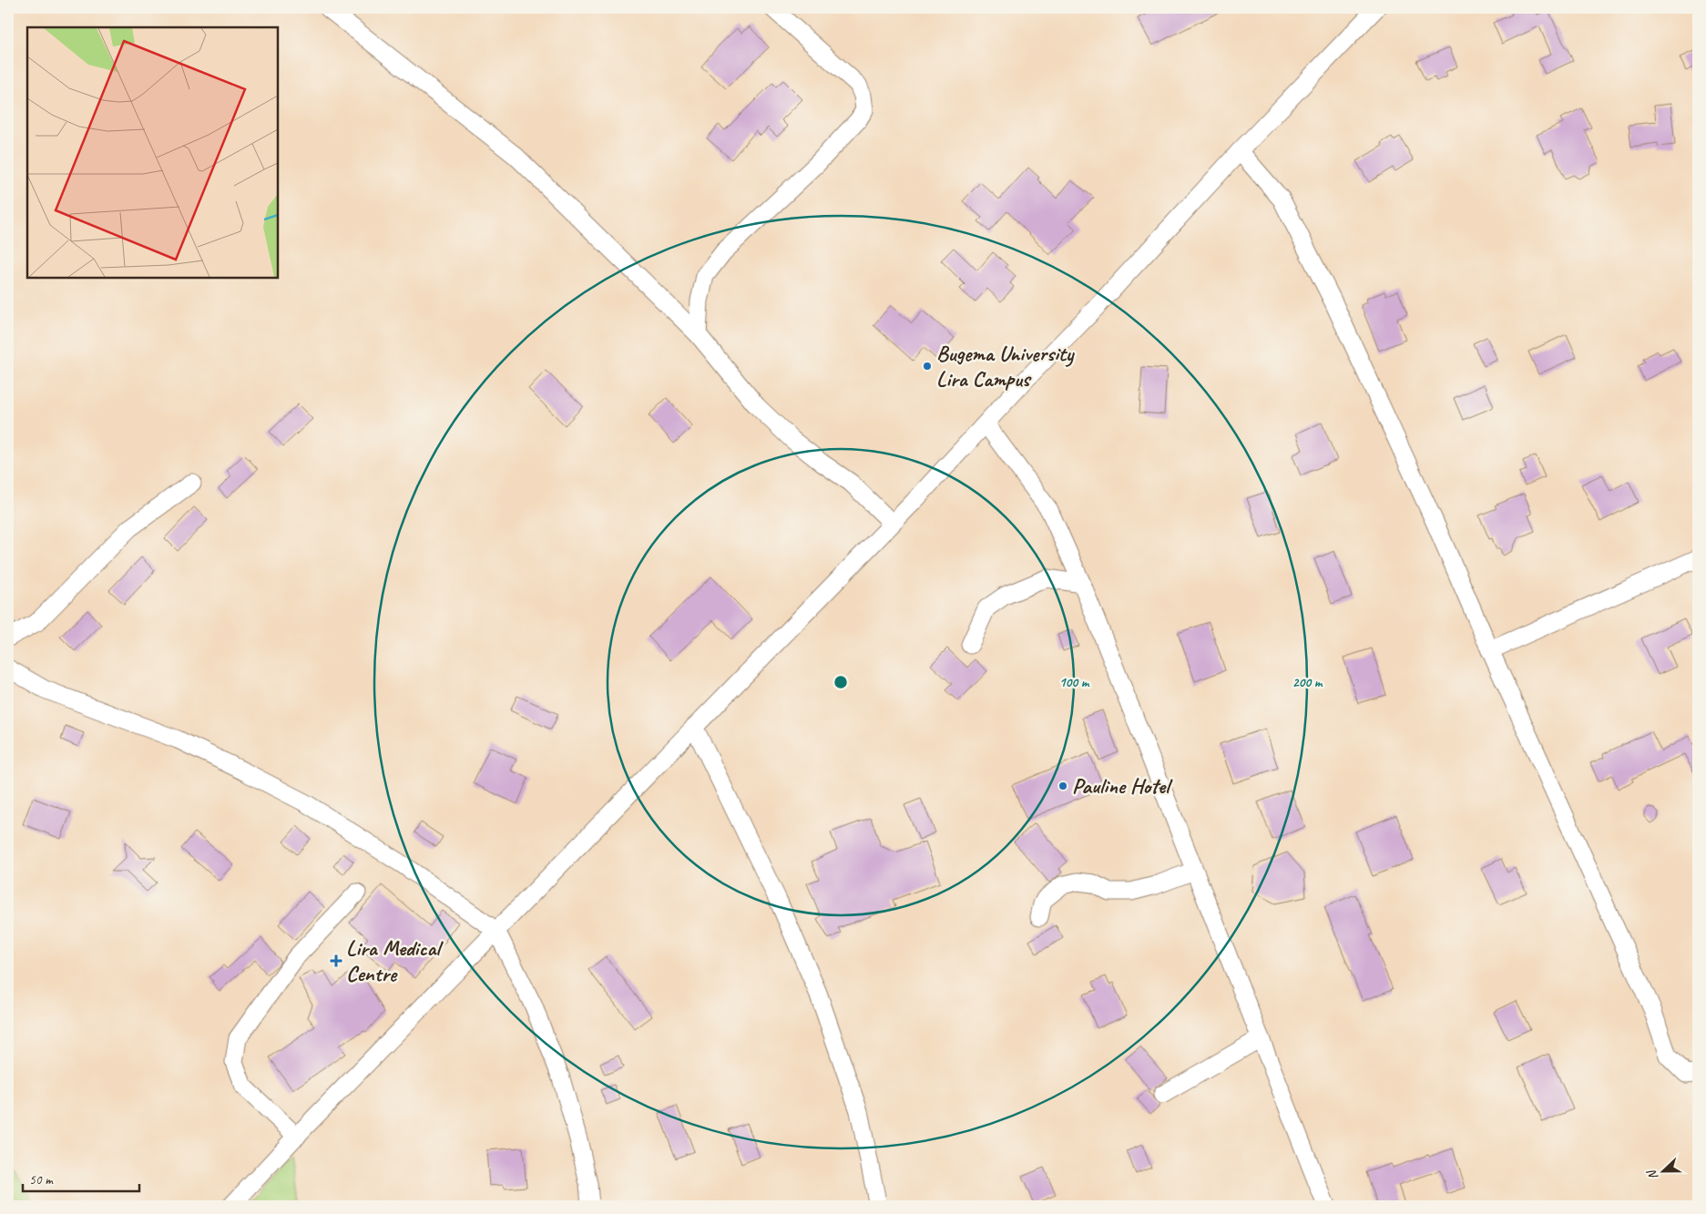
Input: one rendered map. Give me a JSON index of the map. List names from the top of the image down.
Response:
{
  "places": {
    "other": ["Bugema University Lira Campus", "Pauline Hotel"],
    "health": ["Lira Medical Centre"]
  },
  "scale_bar": "50 m",
  "north": "left",
  "rings": ["100 m", "200 m"]
}
